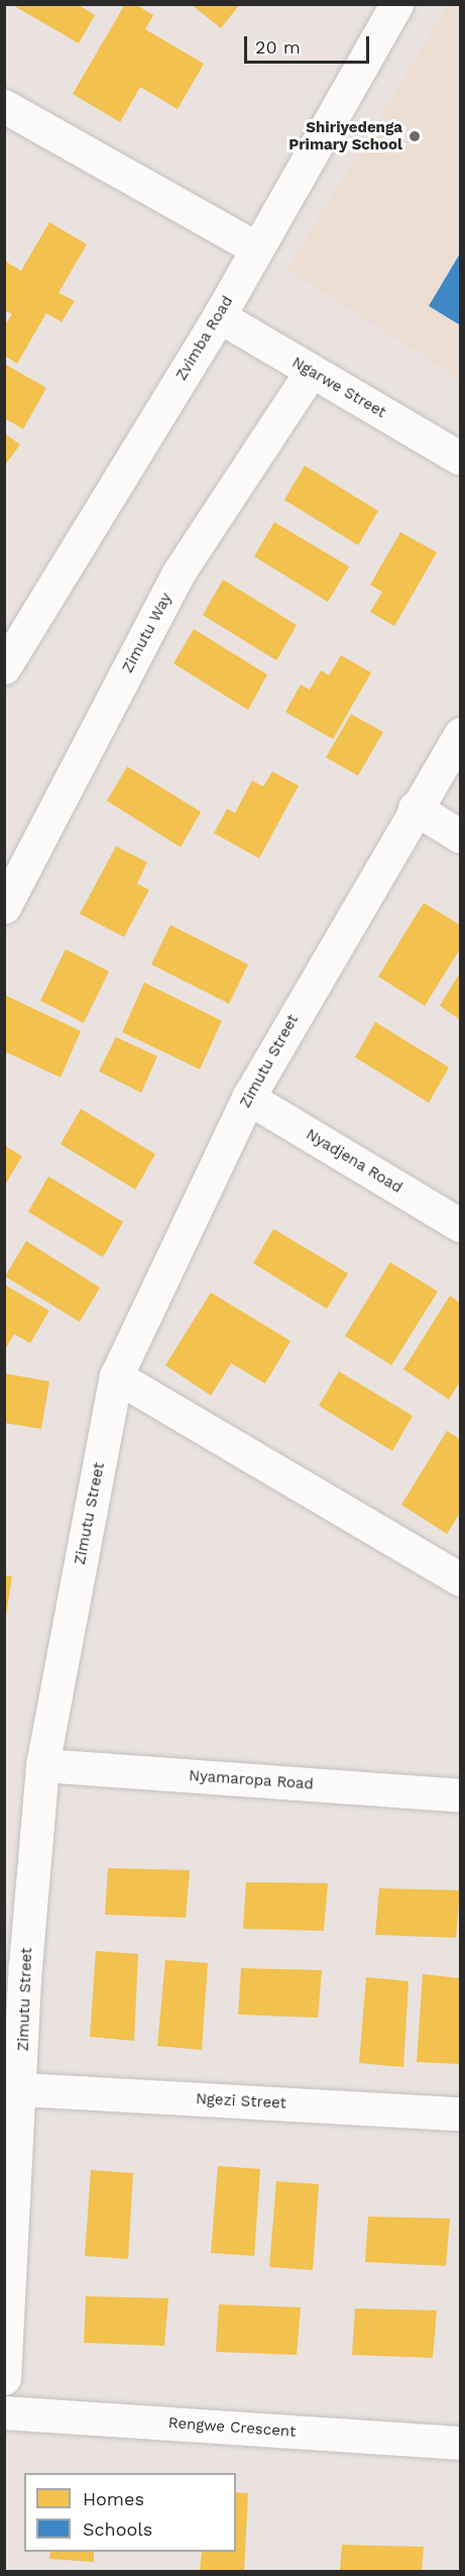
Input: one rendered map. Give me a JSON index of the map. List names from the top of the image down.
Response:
{
  "streets": {
    "street": [
      "Zvimba Road",
      "Ngarwe Street",
      "Zimutu Way",
      "Zimutu Street",
      "Nyadjena Road",
      "Nyamaropa Road",
      "Ngezi Street",
      "Rengwe Crescent"
    ]
  },
  "crossings": [
    ["Zvimba Road", "Ngarwe Street"],
    ["Ngarwe Street", "Zimutu Way"],
    ["Zimutu Street", "Nyadjena Road"],
    ["Zimutu Street", "Nyamaropa Road"],
    ["Zimutu Street", "Ngezi Street"]
  ],
  "places": ["Shiriyedenga Primary School"],
  "legend": ["Homes", "Schools"],
  "scale_bar": "20 m"
}
